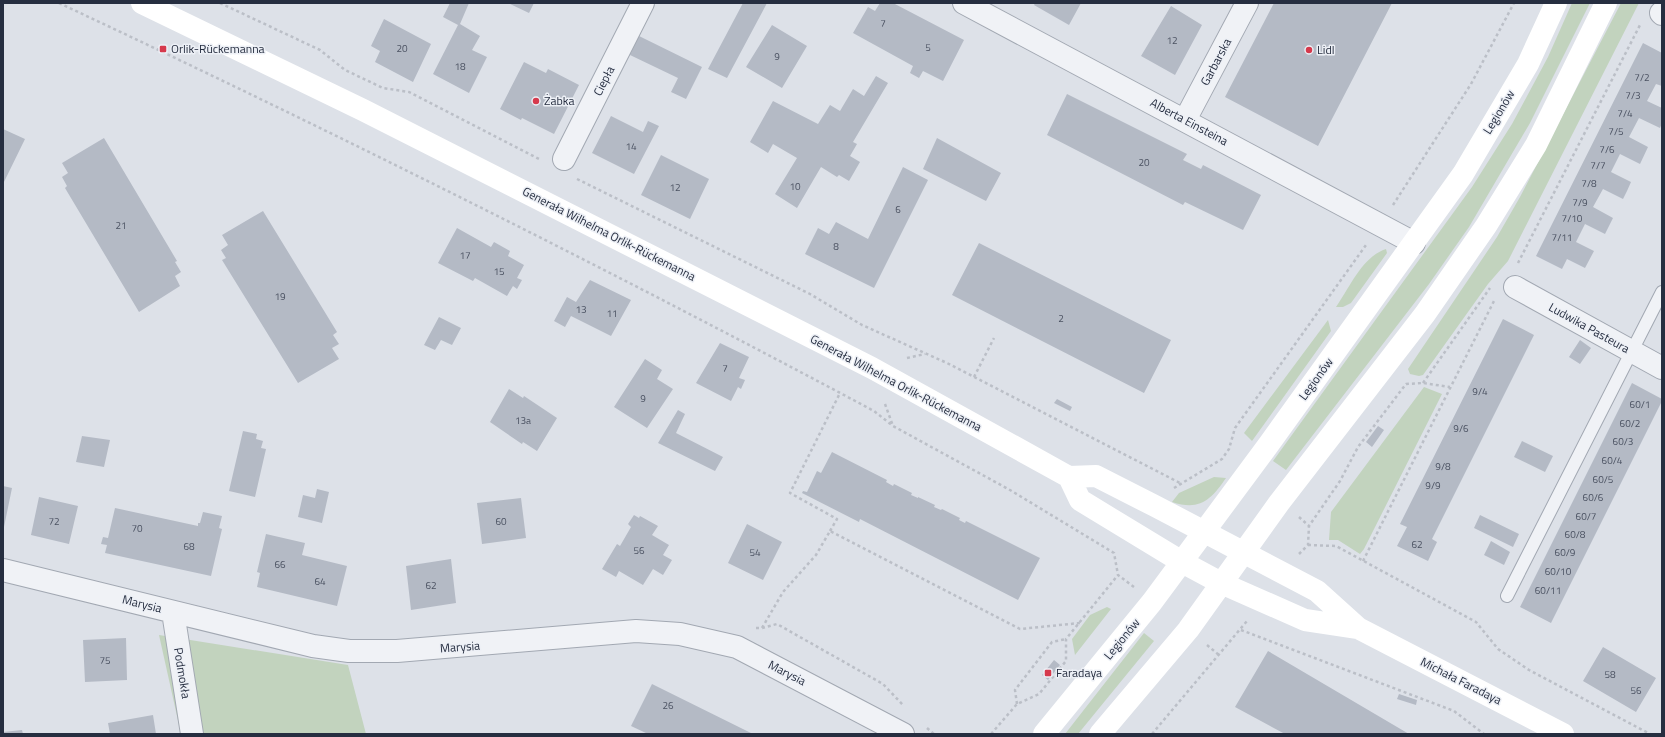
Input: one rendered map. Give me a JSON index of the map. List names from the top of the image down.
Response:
{
  "streets": {
    "street": [
      "Garbarska",
      "Ciepła",
      "Legionów",
      "Alberta Einsteina",
      "Generała Wilhelma Orlik-Rückemanna",
      "Ludwika Pasteura",
      "Marysia",
      "Podmokła",
      "Michała Faradaya"
    ]
  },
  "crossings": [
    ["Garbarska", "Alberta Einsteina"],
    ["Legionów", "Alberta Einsteina"],
    ["Legionów", "Michała Faradaya"],
    ["Marysia", "Podmokła"]
  ],
  "places": {
    "transit": ["Orlik-Rückemanna", "Faradaya"],
    "other": ["Lidl", "Żabka"]
  },
  "house_numbers": [
    "7",
    "12",
    "5",
    "20",
    "9",
    "18",
    "7/2",
    "7/3",
    "7/4",
    "7/5",
    "14",
    "7/6",
    "20",
    "7/7",
    "7/8",
    "10",
    "12",
    "7/9",
    "6",
    "7/10",
    "21",
    "7/11",
    "8",
    "17",
    "15",
    "19",
    "13",
    "11",
    "2",
    "7",
    "9/4",
    "9",
    "60/1",
    "13a",
    "60/2",
    "9/6",
    "60/3",
    "60/4",
    "9/8",
    "60/5",
    "9/9",
    "60/6",
    "60/7",
    "72",
    "60",
    "70",
    "60/8",
    "62",
    "68",
    "56",
    "54",
    "60/9",
    "66",
    "60/10",
    "64",
    "62",
    "60/11",
    "75",
    "58",
    "56",
    "26"
  ]
}
